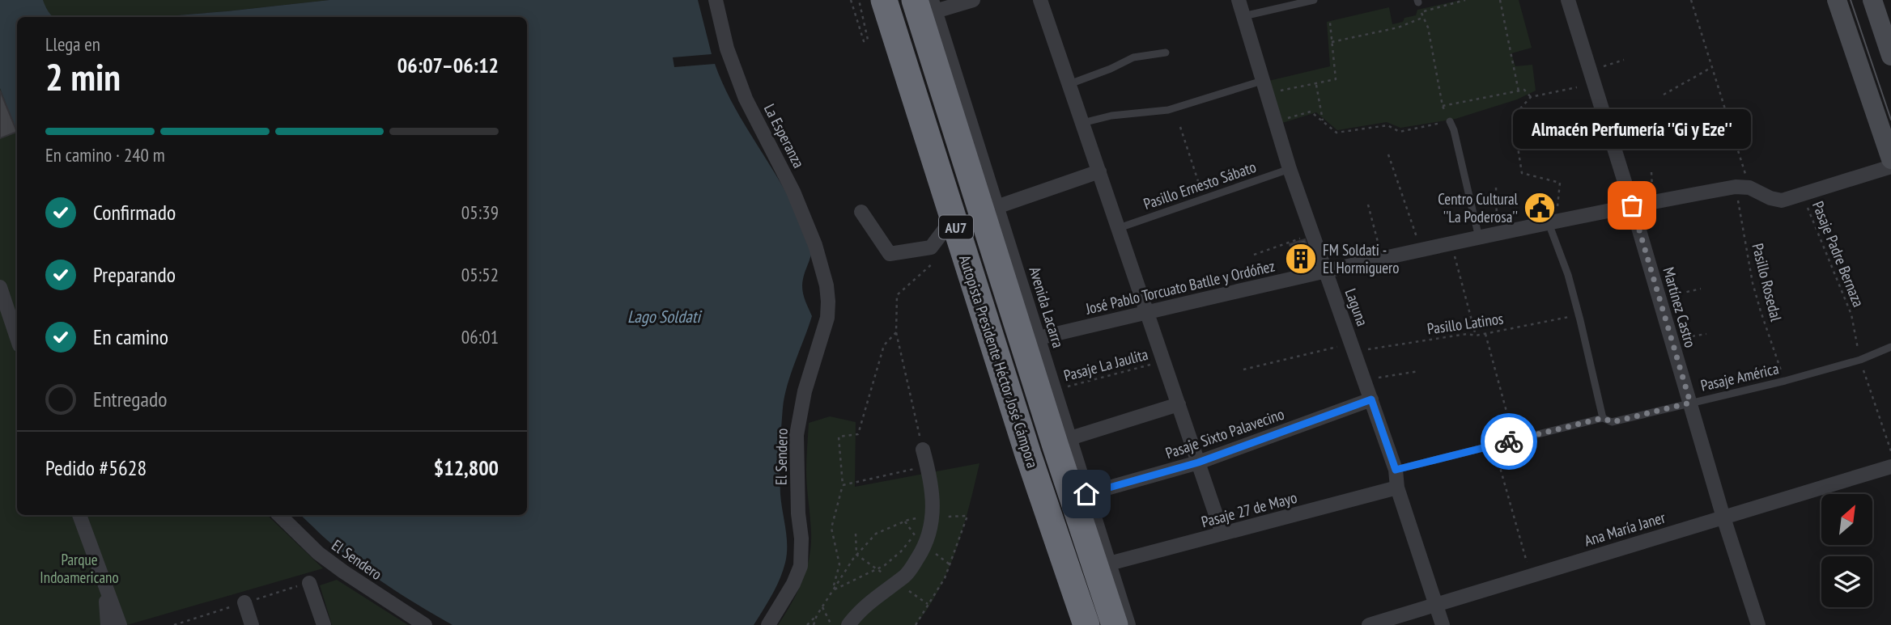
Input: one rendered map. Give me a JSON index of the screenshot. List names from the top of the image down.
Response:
{
  "streets": {
    "highway": ["AU7", "Autopista Presidente Héctor José Cámpora"],
    "street": [
      "La Esperanza",
      "José Pablo Torcuato Batlle y Ordóñez",
      "Avenida Lacarra",
      "Laguna",
      "Martínez Castro",
      "Pasaje Sixto Palavecino",
      "El Sendero",
      "Pasaje 27 de Mayo",
      "Ana María Janer"
    ],
    "lane": ["Pasillo Ernesto Sábato", "Pasaje América"],
    "path": [
      "Pasaje Padre Bernaza",
      "Pasillo Rosedal",
      "Pasillo Latinos",
      "Pasaje La Jaulita"
    ]
  },
  "crossings": [
    ["La Esperanza", "El Sendero"],
    ["Pasillo Ernesto Sábato", "Laguna"],
    ["Pasaje Padre Bernaza", "Pasaje América"],
    ["Pasillo Rosedal", "José Pablo Torcuato Batlle y Ordóñez"],
    ["Pasillo Rosedal", "Pasaje América"],
    ["José Pablo Torcuato Batlle y Ordóñez", "Avenida Lacarra"],
    ["José Pablo Torcuato Batlle y Ordóñez", "Laguna"],
    ["José Pablo Torcuato Batlle y Ordóñez", "Martínez Castro"],
    ["Avenida Lacarra", "Autopista Presidente Héctor José Cámpora"],
    ["Avenida Lacarra", "Pasaje La Jaulita"],
    ["Avenida Lacarra", "Pasaje Sixto Palavecino"],
    ["Avenida Lacarra", "Pasaje 27 de Mayo"],
    ["Laguna", "Pasillo Latinos"],
    ["Laguna", "Pasaje América"],
    ["Laguna", "Pasaje Sixto Palavecino"],
    ["Laguna", "Pasaje 27 de Mayo"],
    ["Laguna", "Ana María Janer"],
    ["Martínez Castro", "Pasaje América"],
    ["Martínez Castro", "Ana María Janer"]
  ],
  "water": ["Lago Soldati"],
  "parks": ["Parque Indoamericano"],
  "places": {
    "other": ["Almacén Perfumería ''Gi y Eze''"],
    "public building": ["Centro Cultural ''La Poderosa''"],
    "building": ["FM Soldati - El Hormiguero"]
  },
  "north": "top right",
  "page": {
    "heading": ["2 min", "Llega en", "06:07–06:12"],
    "panel": ["Pedido #5628", "$12,800"],
    "bubble": "Almacén Perfumería ''Gi y Eze''",
    "bar": "En camino · 240 m",
    "list": [
      ["Confirmado", "05:39"],
      ["Preparando", "05:52"],
      ["En camino", "06:01"],
      "Entregado"
    ]
  }
}
